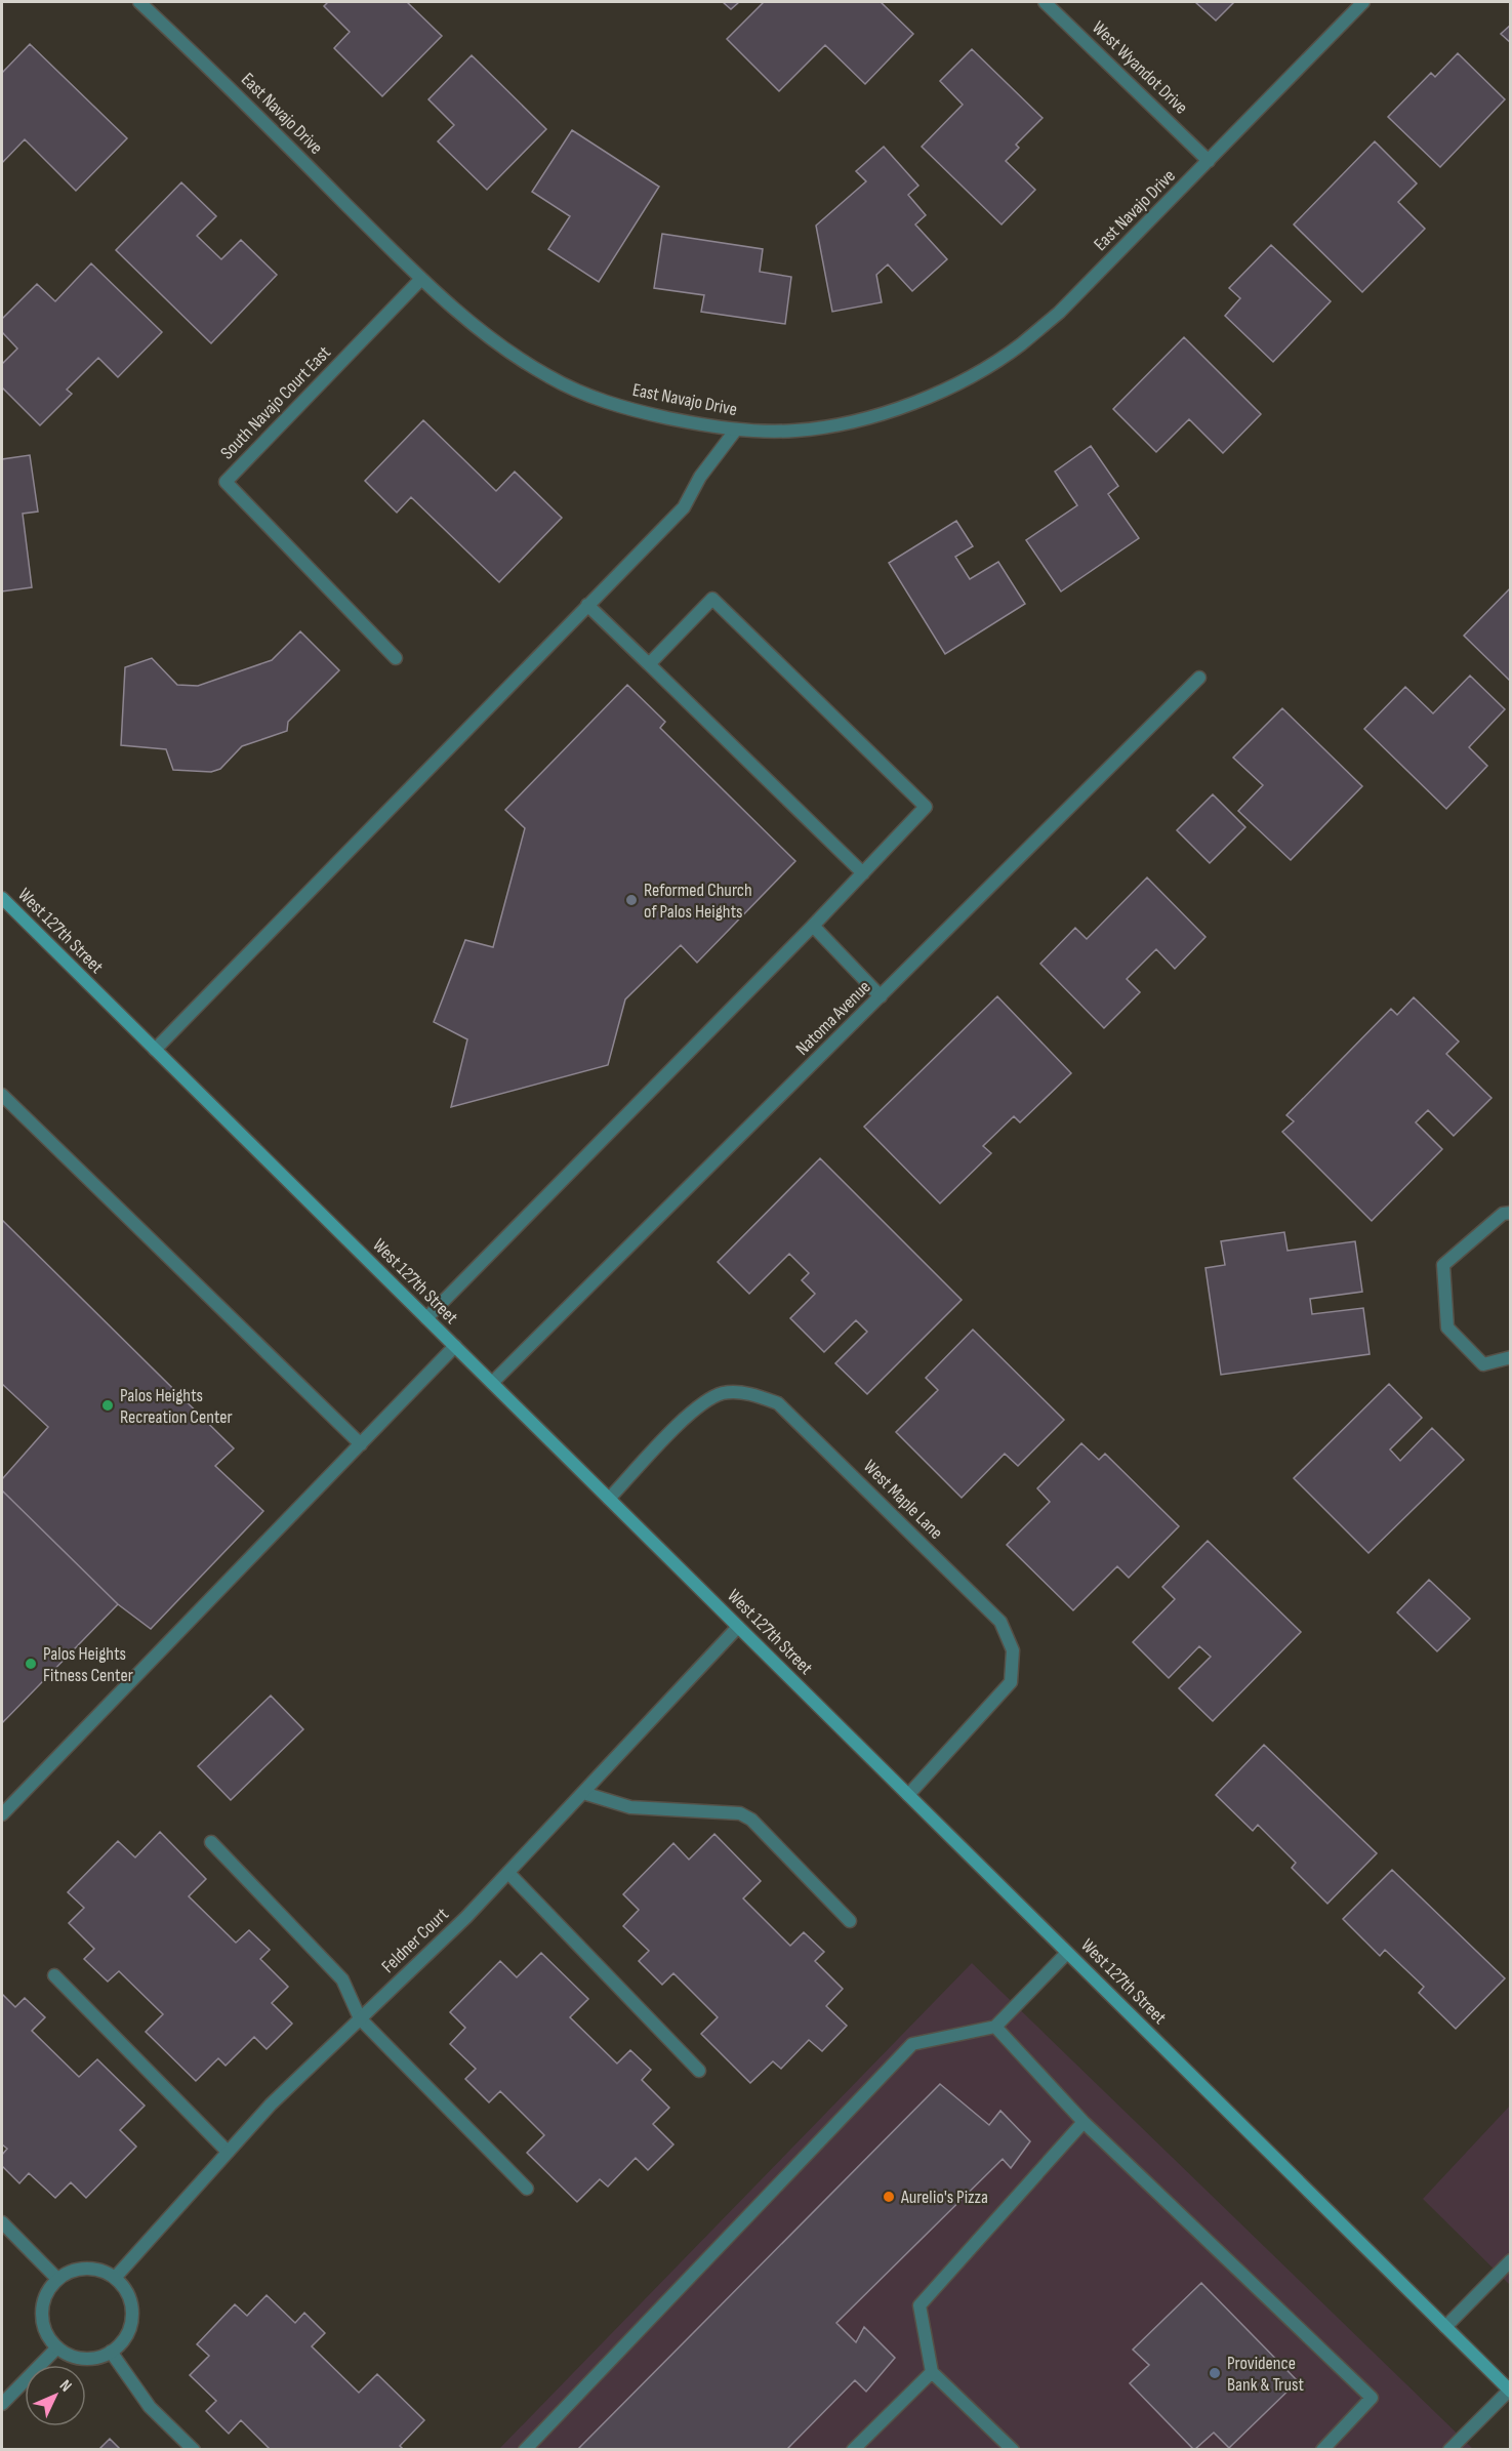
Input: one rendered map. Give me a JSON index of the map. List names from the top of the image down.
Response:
{
  "streets": {
    "main road": ["West 127th Street"],
    "street": [
      "West Wyandot Drive",
      "East Navajo Drive",
      "South Navajo Court East",
      "Natoma Avenue",
      "West Maple Lane",
      "Feldner Court"
    ]
  },
  "crossings": [
    ["West Wyandot Drive", "East Navajo Drive"],
    ["East Navajo Drive", "South Navajo Court East"],
    ["West 127th Street", "Natoma Avenue"],
    ["West 127th Street", "West Maple Lane"],
    ["West 127th Street", "Feldner Court"]
  ],
  "places": [
    "Reformed Church of Palos Heights",
    "Palos Heights Recreation Center",
    "Palos Heights Fitness Center",
    "Aurelio's Pizza",
    "Providence Bank & Trust"
  ],
  "north": "top right"
}
